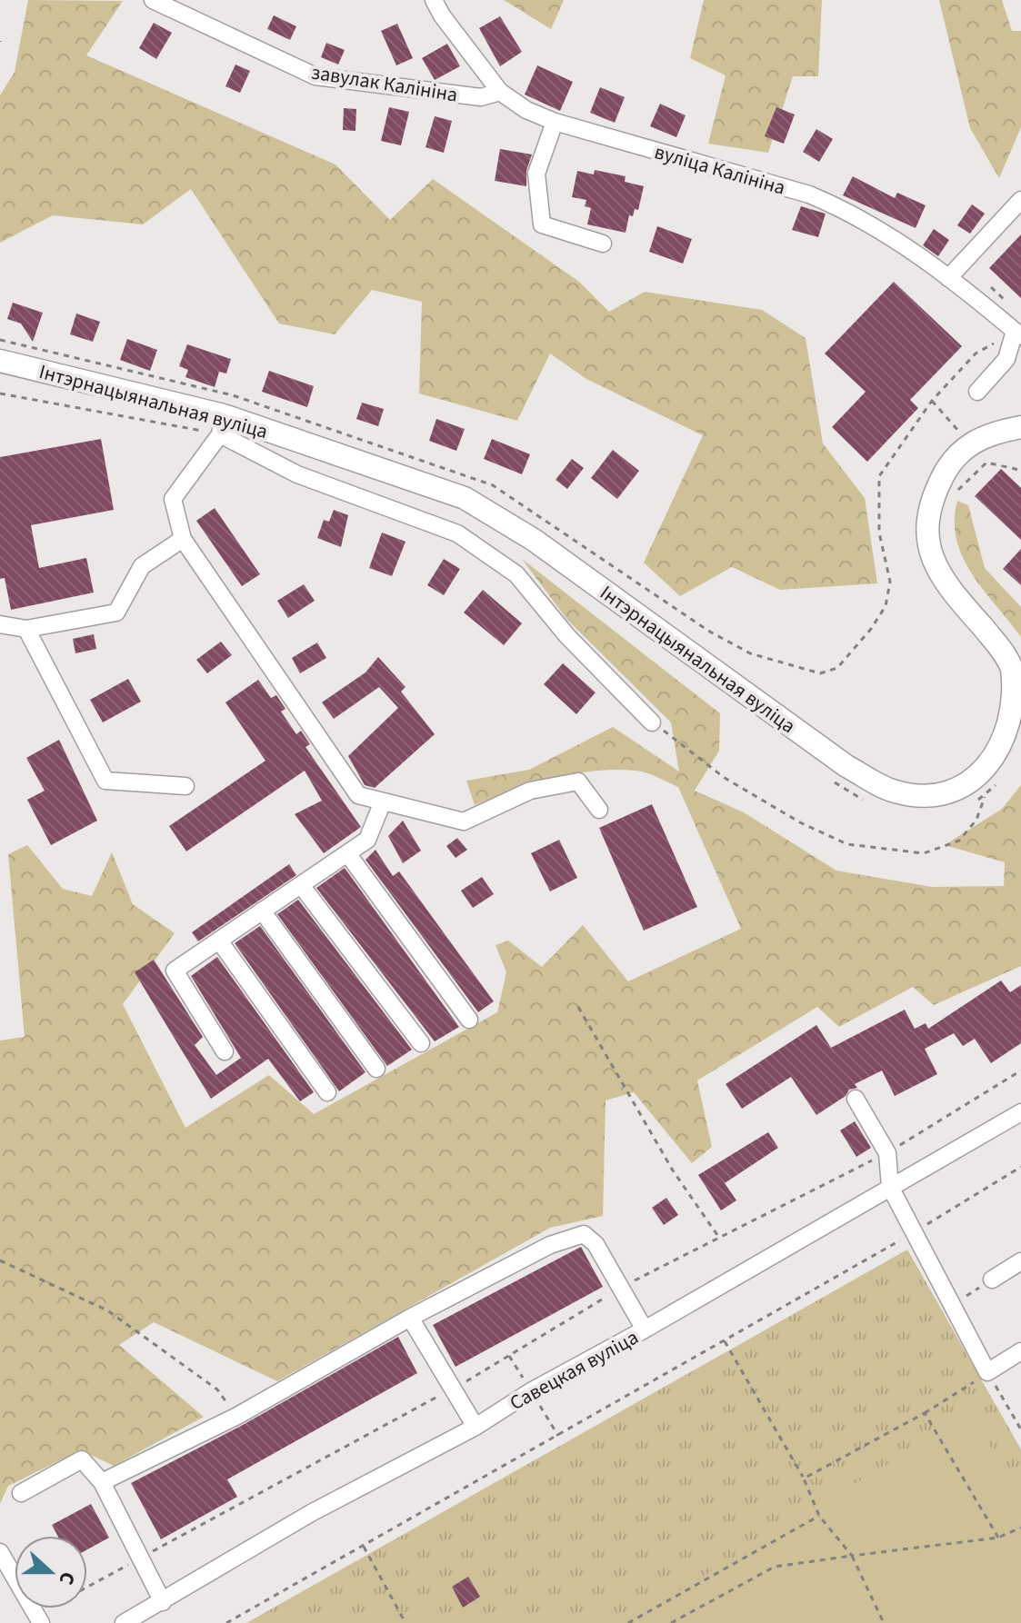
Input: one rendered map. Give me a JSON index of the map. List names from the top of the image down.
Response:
{
  "streets": {
    "main road": ["Інтэрнацыянальная вуліца"],
    "street": ["завулак Калініна", "вуліца Калініна", "Савецкая вуліца"]
  },
  "crossings": [
    ["завулак Калініна", "вуліца Калініна"]
  ],
  "north": "right"
}
